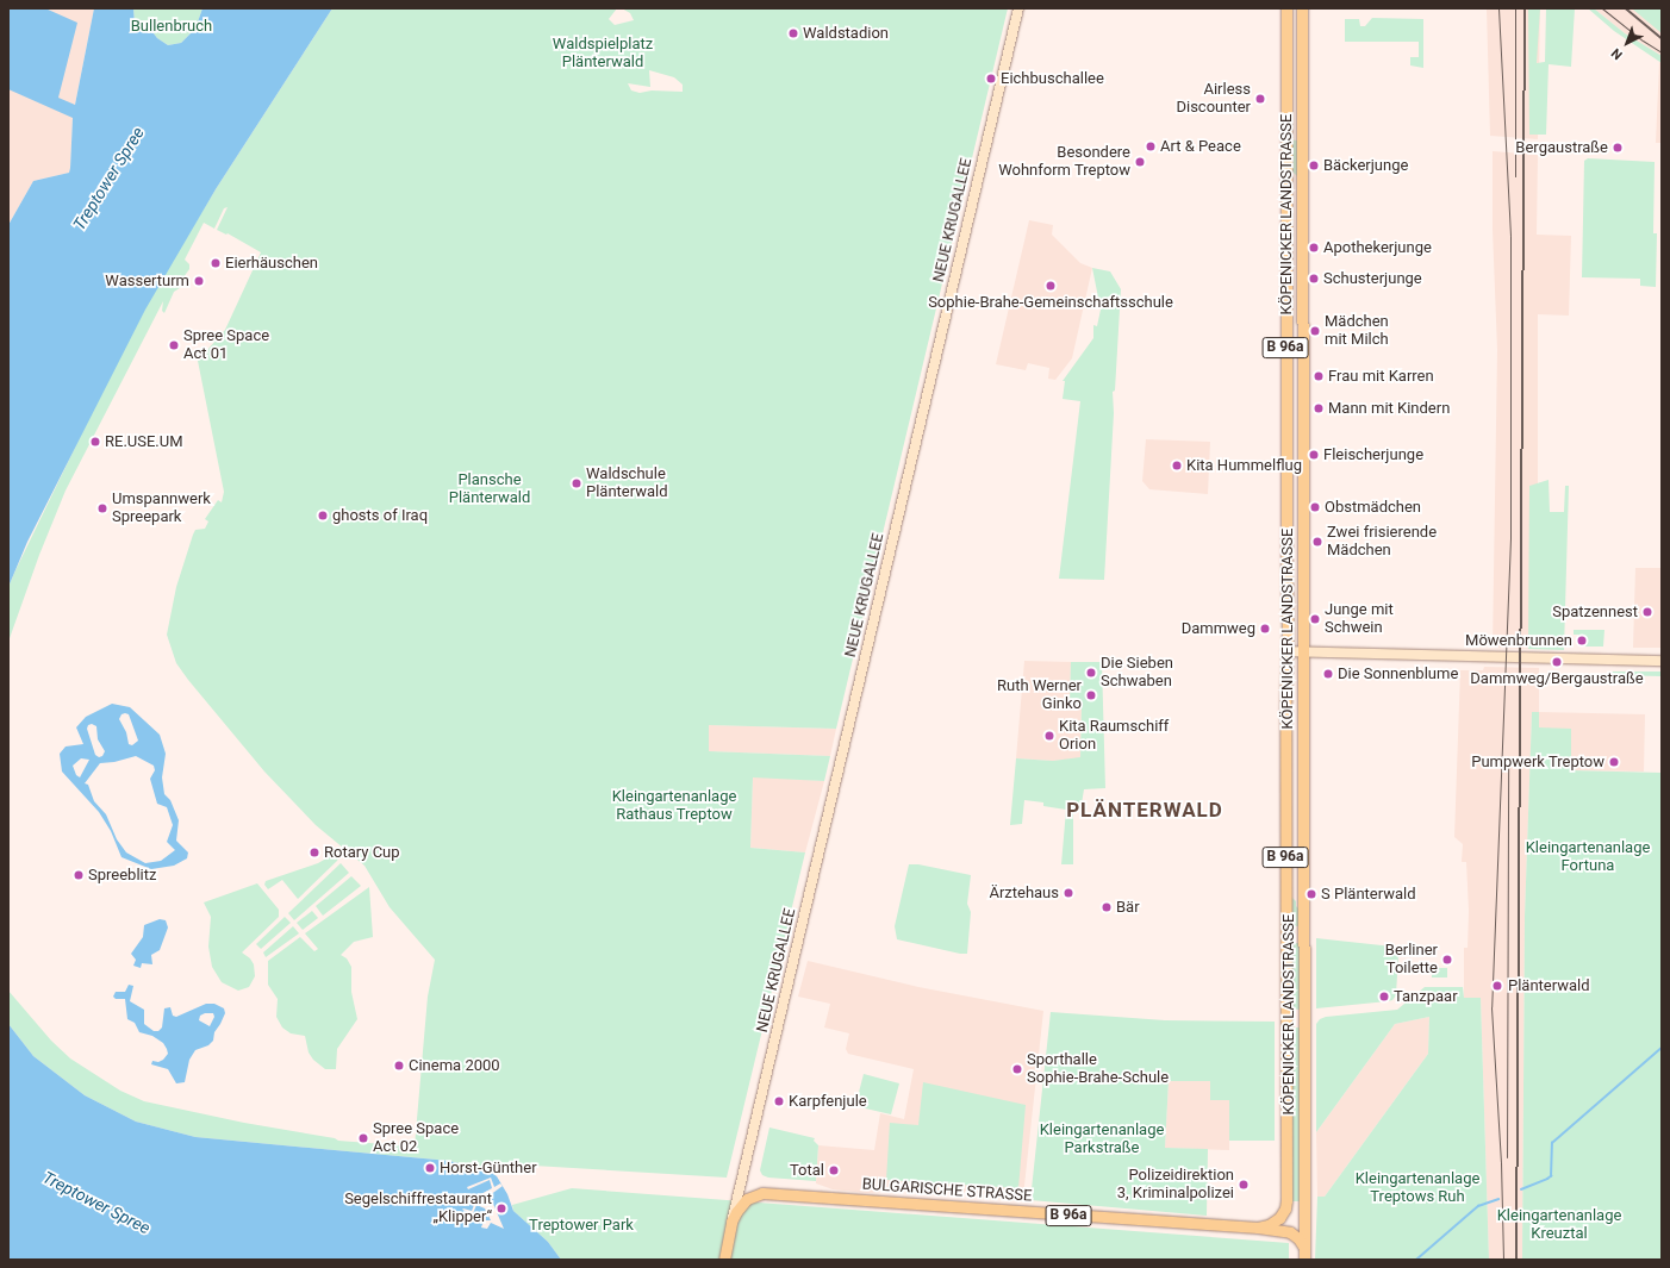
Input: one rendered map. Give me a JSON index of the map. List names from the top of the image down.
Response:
{
  "streets": {
    "main road": ["KÖPENICKER LANDSTRASSE", "B 96a", "BULGARISCHE STRASSE"],
    "street": ["NEUE KRUGALLEE"]
  },
  "crossings": [
    ["KÖPENICKER LANDSTRASSE", "B 96a"],
    ["KÖPENICKER LANDSTRASSE", "BULGARISCHE STRASSE"],
    ["NEUE KRUGALLEE", "B 96a"],
    ["NEUE KRUGALLEE", "BULGARISCHE STRASSE"],
    ["B 96a", "BULGARISCHE STRASSE"]
  ],
  "districts": ["PLÄNTERWALD"],
  "water": ["Treptower Spree"],
  "parks": [
    "Bullenbruch",
    "Waldspielplatz Plänterwald",
    "Plansche Plänterwald",
    "Kleingartenanlage Rathaus Treptow",
    "Kleingartenanlage Fortuna",
    "Kleingartenanlage Parkstraße",
    "Kleingartenanlage Treptows Ruh",
    "Kleingartenanlage Kreuztal",
    "Treptower Park"
  ],
  "places": [
    "Waldstadion",
    "Eichbuschallee",
    "Airless Discounter",
    "Art & Peace",
    "Bergaustraße",
    "Besondere Wohnform Treptow",
    "Bäckerjunge",
    "Apothekerjunge",
    "Eierhäuschen",
    "Schusterjunge",
    "Wasserturm",
    "Sophie-Brahe-Gemeinschaftsschule",
    "Mädchen mit Milch",
    "Spree Space Act 01",
    "Frau mit Karren",
    "Mann mit Kindern",
    "RE.USE.UM",
    "Fleischerjunge",
    "Kita Hummelflug",
    "Waldschule Plänterwald",
    "Obstmädchen",
    "Umspannwerk Spreepark",
    "ghosts of Iraq",
    "Zwei frisierende Mädchen",
    "Spatzennest",
    "Junge mit Schwein",
    "Dammweg",
    "Möwenbrunnen",
    "Dammweg/Bergaustraße",
    "Die Sieben Schwaben",
    "Die Sonnenblume",
    "Ruth Werner Ginko",
    "Kita Raumschiff Orion",
    "Pumpwerk Treptow",
    "Rotary Cup",
    "Spreeblitz",
    "Ärztehaus",
    "S Plänterwald",
    "Bär",
    "Berliner Toilette",
    "Plänterwald",
    "Tanzpaar",
    "Cinema 2000",
    "Sporthalle Sophie-Brahe-Schule",
    "Karpfenjule",
    "Spree Space Act 02",
    "Horst-Günther",
    "Total",
    "Polizeidirektion 3, Kriminalpolizei",
    "Segelschiffrestaurant „Klipper“"
  ],
  "north": "bottom left"
}
